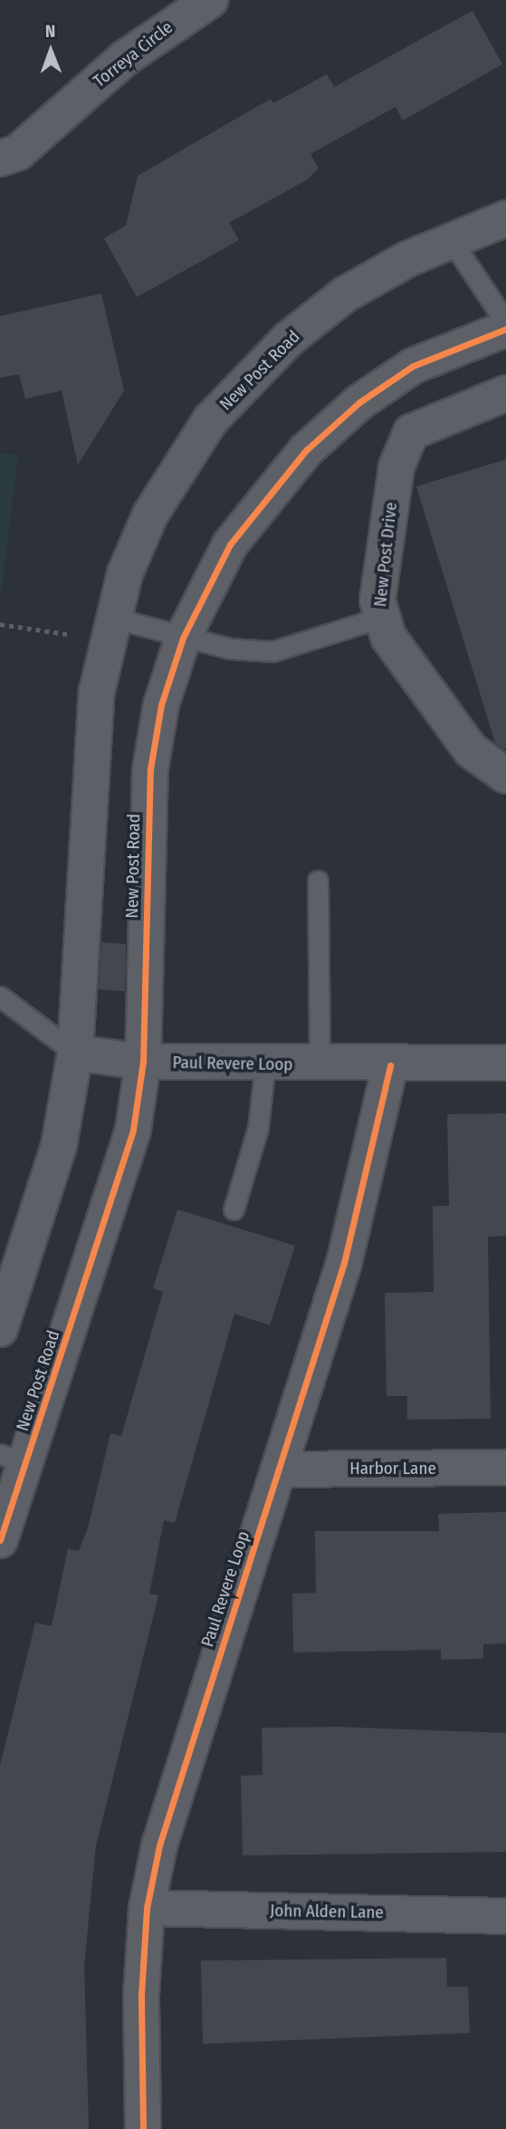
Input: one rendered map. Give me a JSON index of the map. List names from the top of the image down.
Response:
{
  "streets": {
    "street": [
      "Torreya Circle",
      "New Post Road",
      "New Post Drive",
      "Paul Revere Loop",
      "Harbor Lane",
      "John Alden Lane"
    ]
  },
  "crossings": [
    ["New Post Road", "Paul Revere Loop"],
    ["Paul Revere Loop", "Harbor Lane"],
    ["Paul Revere Loop", "John Alden Lane"]
  ],
  "north": "top"
}
